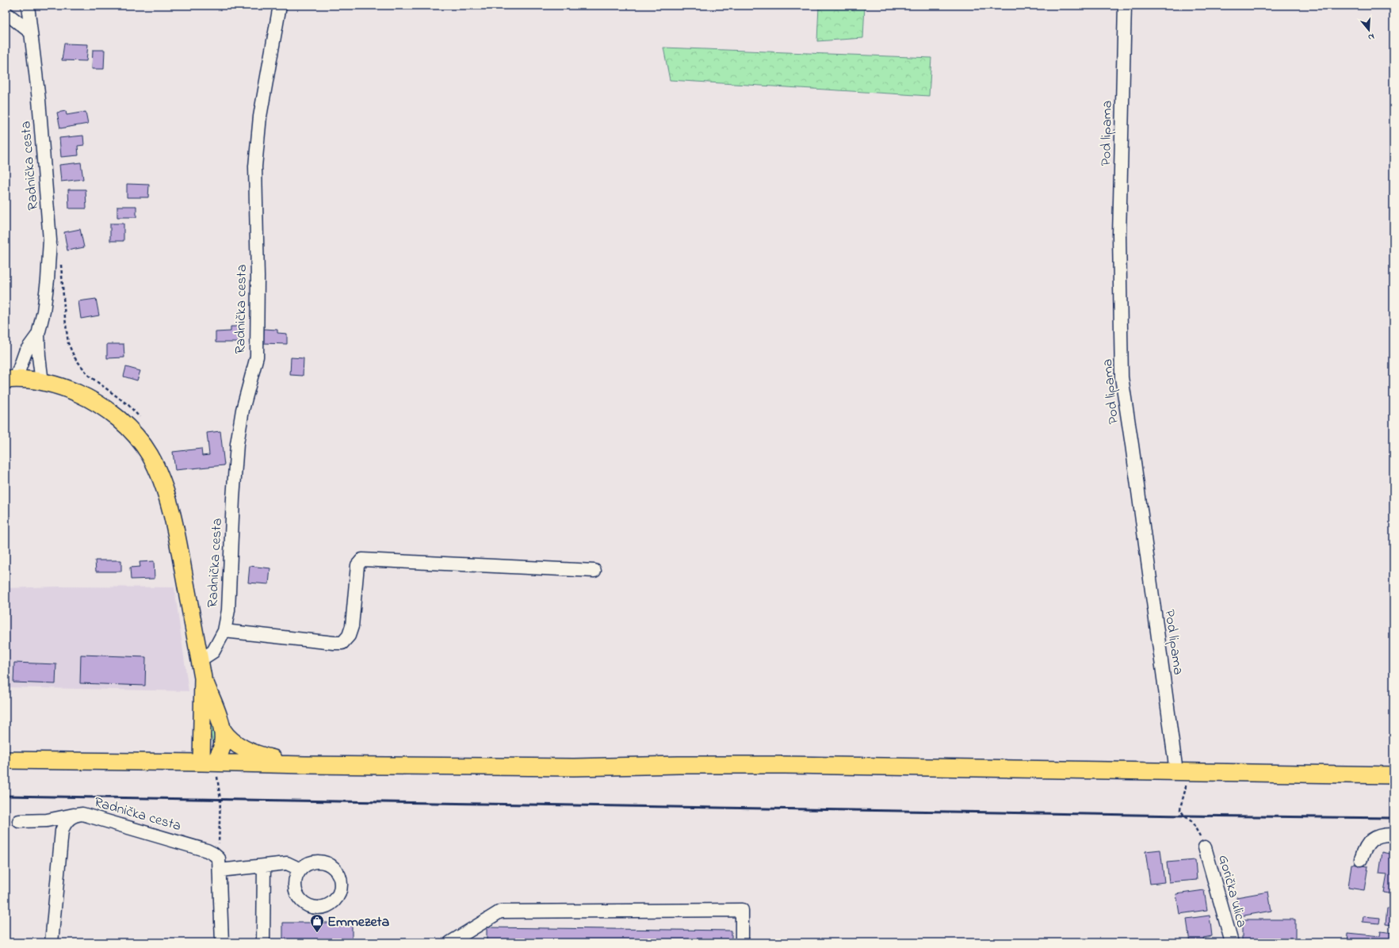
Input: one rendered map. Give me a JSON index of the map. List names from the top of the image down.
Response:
{
  "streets": {
    "street": ["Pod lipama", "Radnička cesta", "Gorička ulica"]
  },
  "places": {
    "shop": ["Emmezeta"]
  },
  "north": "bottom"
}
